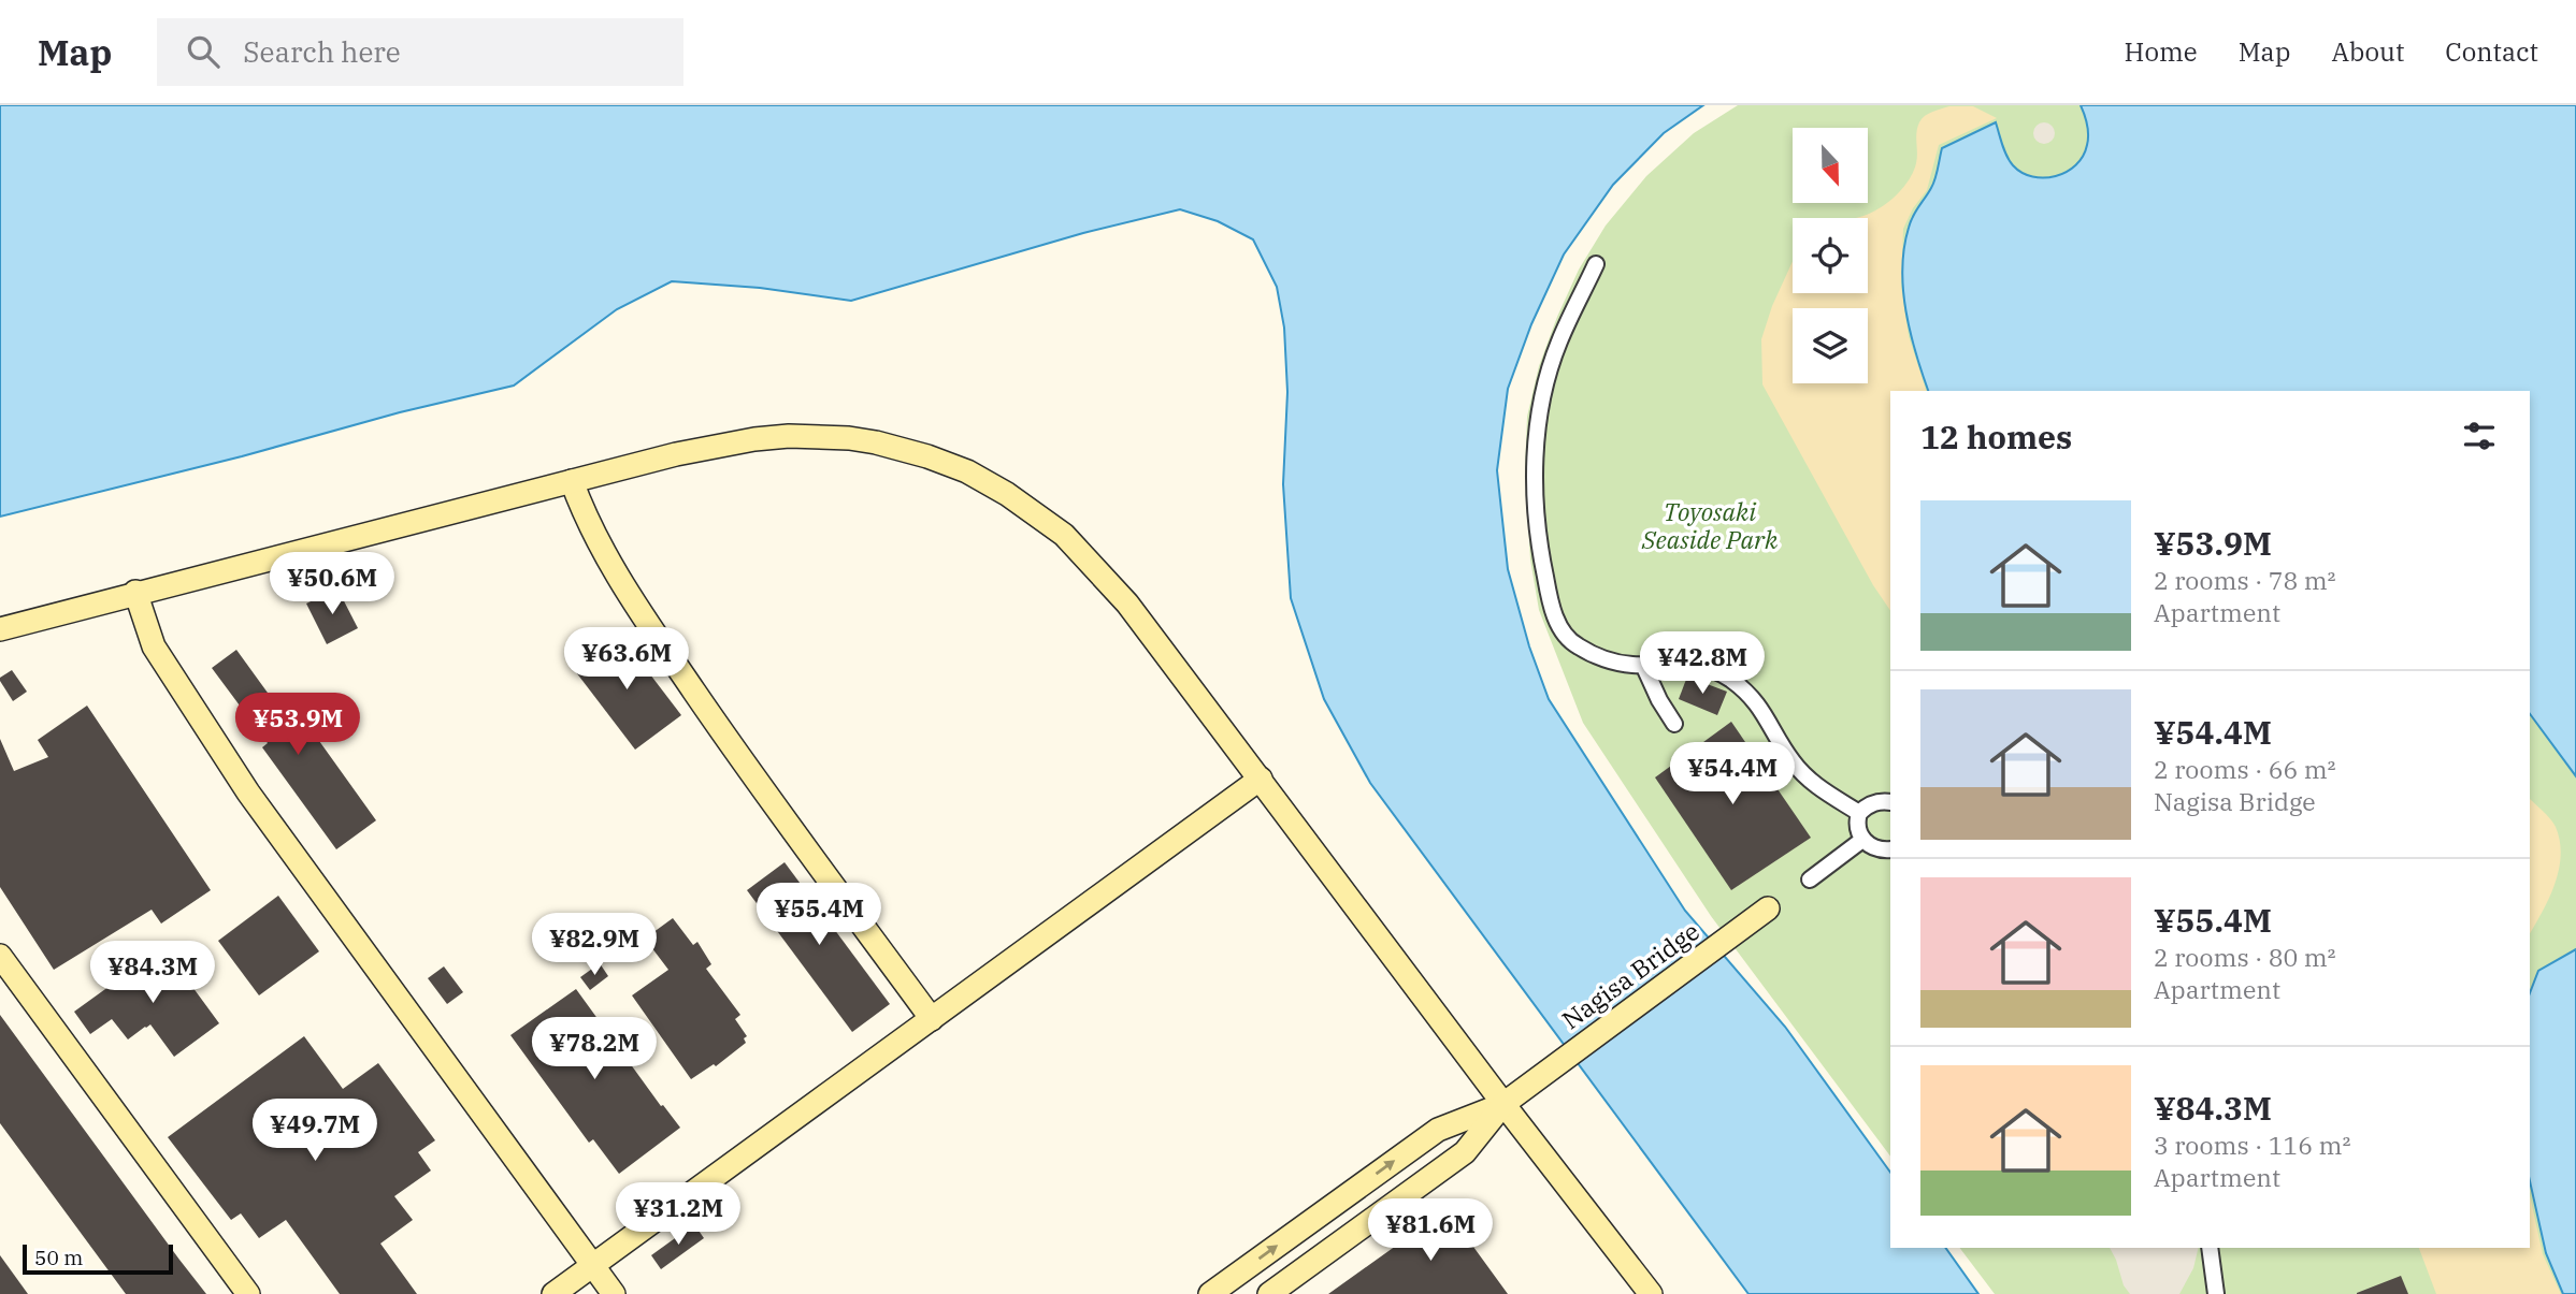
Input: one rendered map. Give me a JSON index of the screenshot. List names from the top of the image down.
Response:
{
  "streets": {
    "street": ["Nagisa Bridge"]
  },
  "parks": ["Toyosaki Seaside Park"],
  "scale_bar": "50 m",
  "north": "bottom",
  "page": {
    "header": "Map",
    "search": "Search here",
    "nav": [
      "Home",
      "Map",
      "About",
      "Contact"
    ],
    "heading": "12 homes",
    "list": [
      {
        "name": "¥53.9M",
        "note": "2 rooms · 78 m² · Apartment"
      },
      {
        "name": "¥54.4M",
        "note": "2 rooms · 66 m² · Nagisa Bridge"
      },
      {
        "name": "¥55.4M",
        "note": "2 rooms · 80 m² · Apartment"
      },
      {
        "name": "¥84.3M",
        "note": "3 rooms · 116 m² · Apartment"
      }
    ],
    "price": [
      "¥50.6M",
      "¥63.6M",
      "¥42.8M",
      "¥53.9M",
      "¥54.4M",
      "¥55.4M",
      "¥82.9M",
      "¥84.3M",
      "¥78.2M",
      "¥49.7M",
      "¥31.2M",
      "¥81.6M"
    ],
    "scale": "50 m"
  }
}
